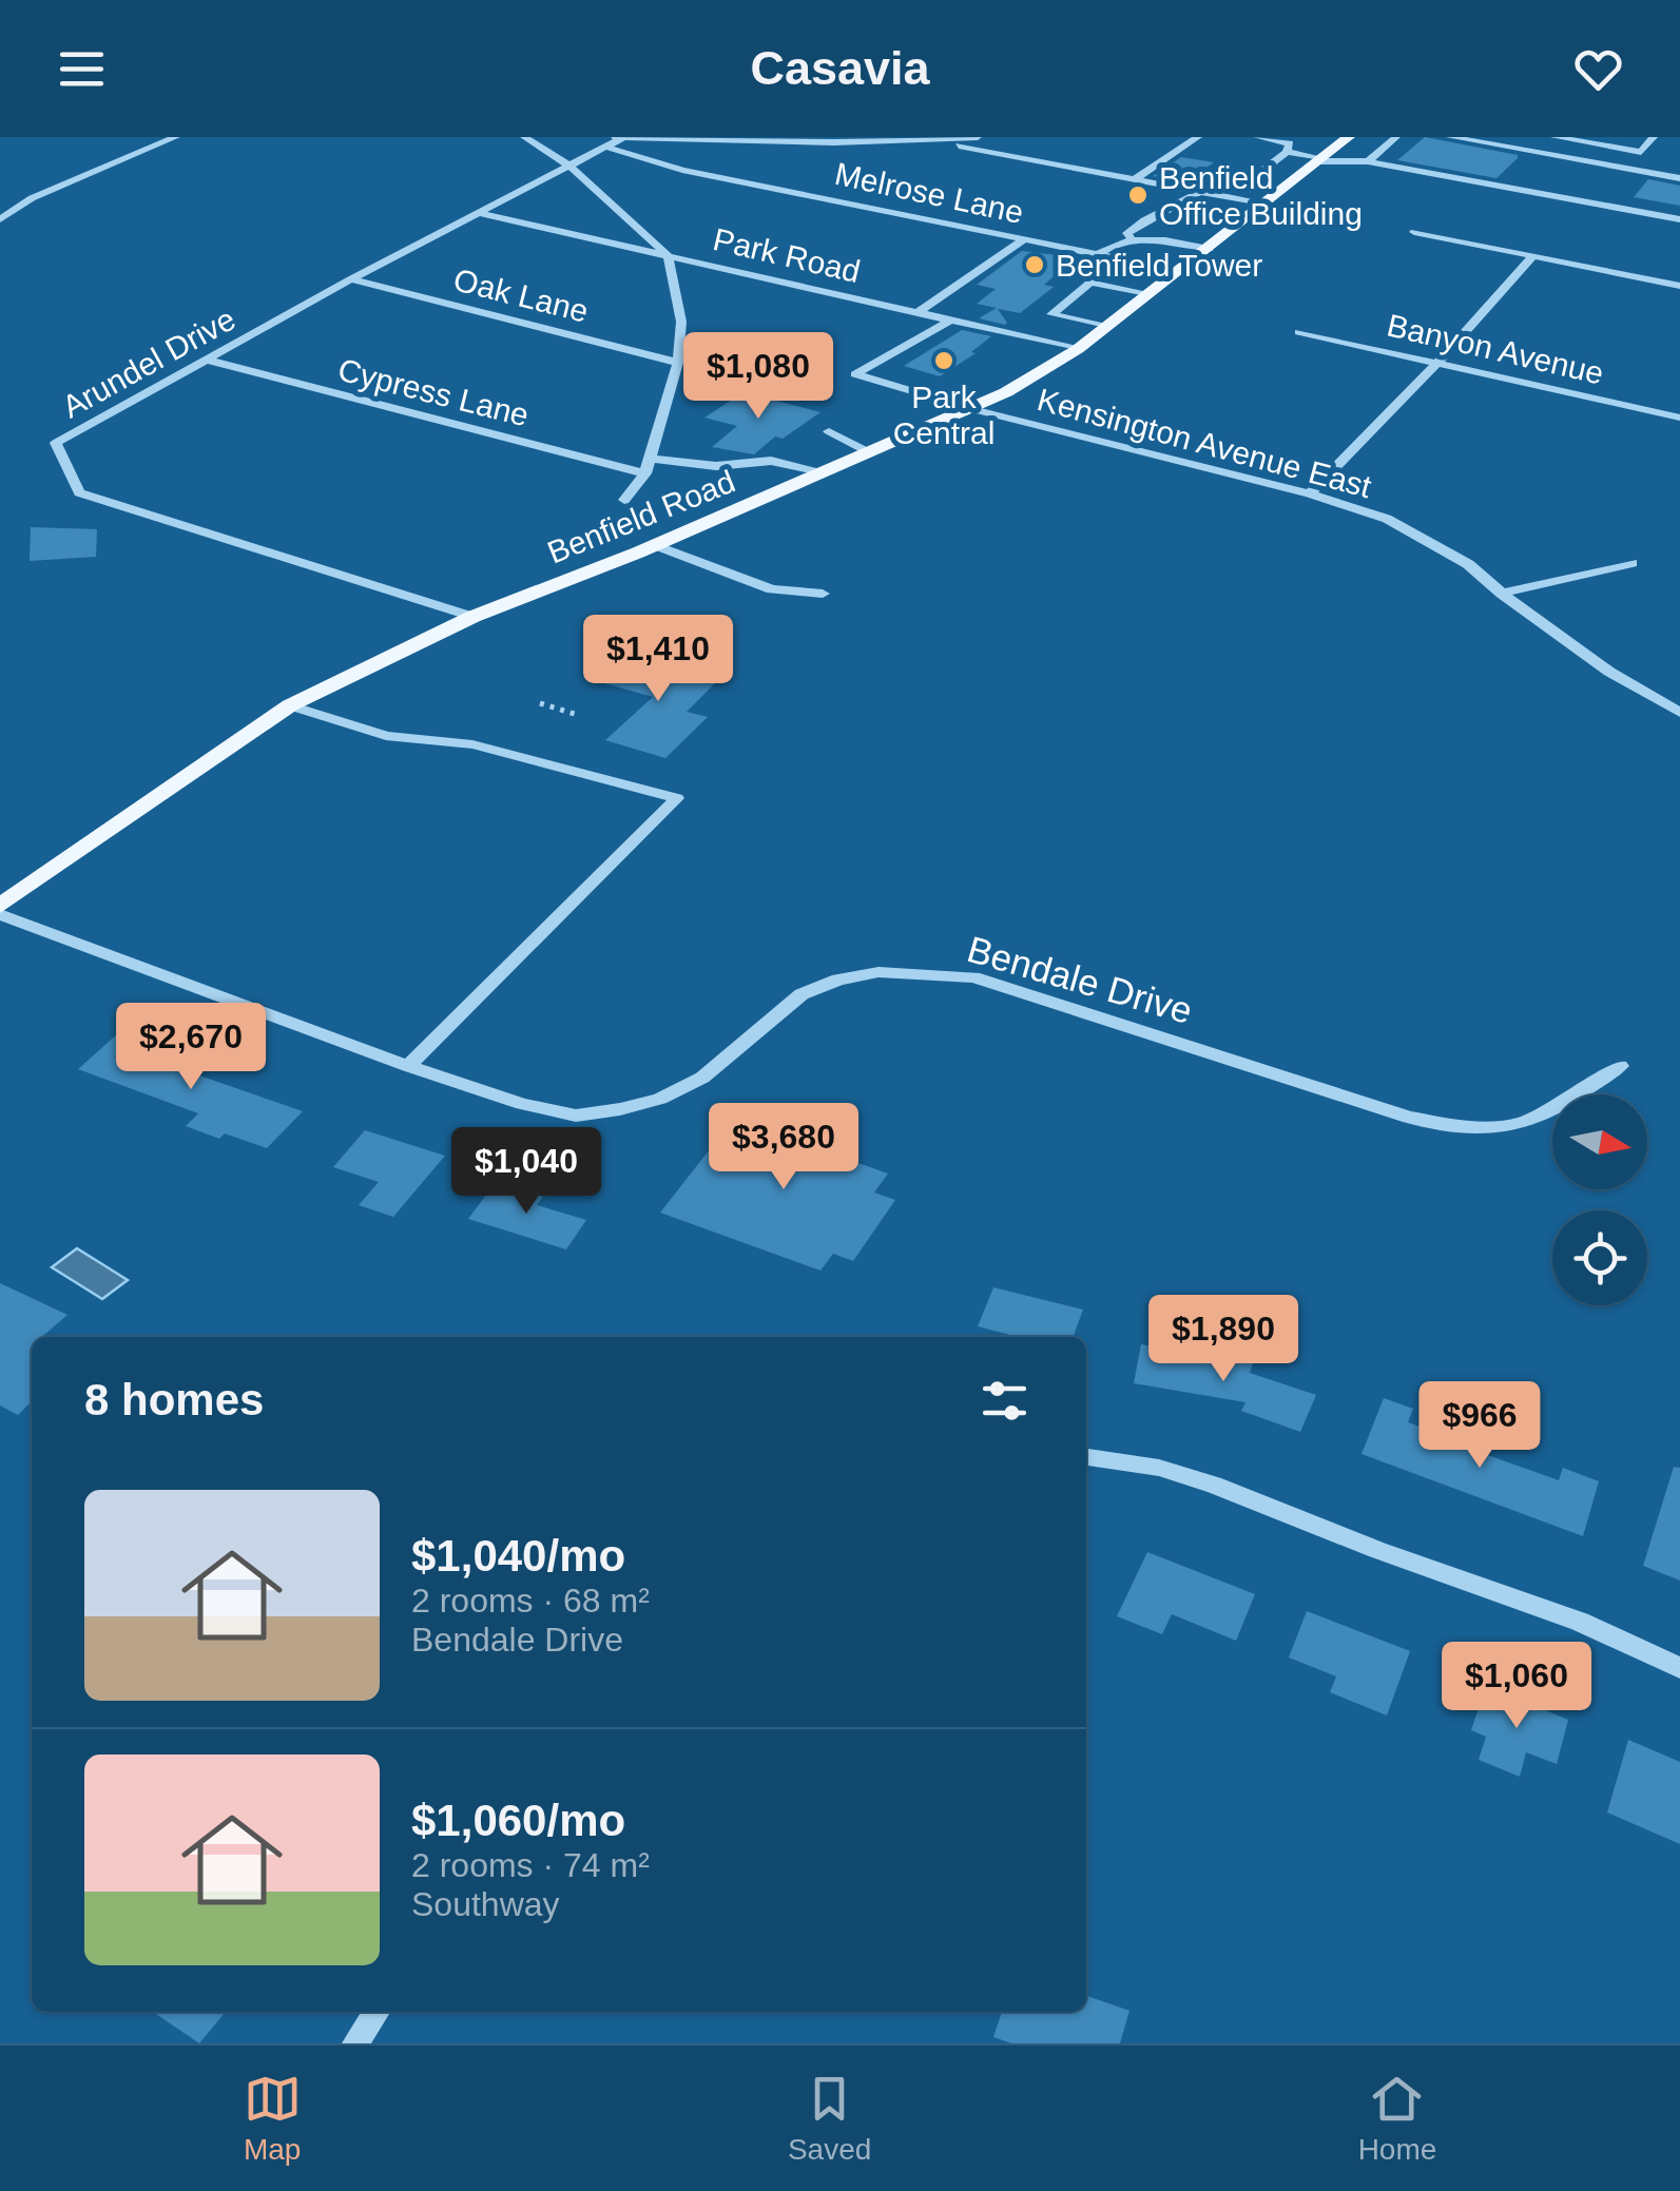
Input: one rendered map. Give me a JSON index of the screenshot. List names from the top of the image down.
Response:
{
  "streets": {
    "main road": ["Benfield Road"],
    "street": [
      "Melrose Lane",
      "Park Road",
      "Oak Lane",
      "Banyon Avenue",
      "Arundel Drive",
      "Cypress Lane",
      "Kensington Avenue East",
      "Bendale Drive"
    ]
  },
  "crossings": [
    ["Melrose Lane", "Arundel Drive"],
    ["Melrose Lane", "Benfield Road"],
    ["Park Road", "Arundel Drive"],
    ["Park Road", "Kensington Avenue East"],
    ["Park Road", "Benfield Road"],
    ["Oak Lane", "Arundel Drive"],
    ["Arundel Drive", "Cypress Lane"],
    ["Arundel Drive", "Benfield Road"],
    ["Kensington Avenue East", "Benfield Road"]
  ],
  "places": ["Benfield Office Building", "Benfield Tower", "Park Central"],
  "north": "right",
  "page": {
    "header": "Casavia",
    "price": [
      "$1,080",
      "$1,410",
      "$2,670",
      "$3,680",
      "$1,040",
      "$1,890",
      "$966",
      "$1,060"
    ],
    "heading": "8 homes",
    "list": [
      {
        "name": "$1,040/mo",
        "note": "2 rooms · 68 m² · Bendale Drive"
      },
      {
        "name": "$1,060/mo",
        "note": "2 rooms · 74 m² · Southway"
      }
    ],
    "tabs": ["Map", "Saved", "Home"]
  }
}
